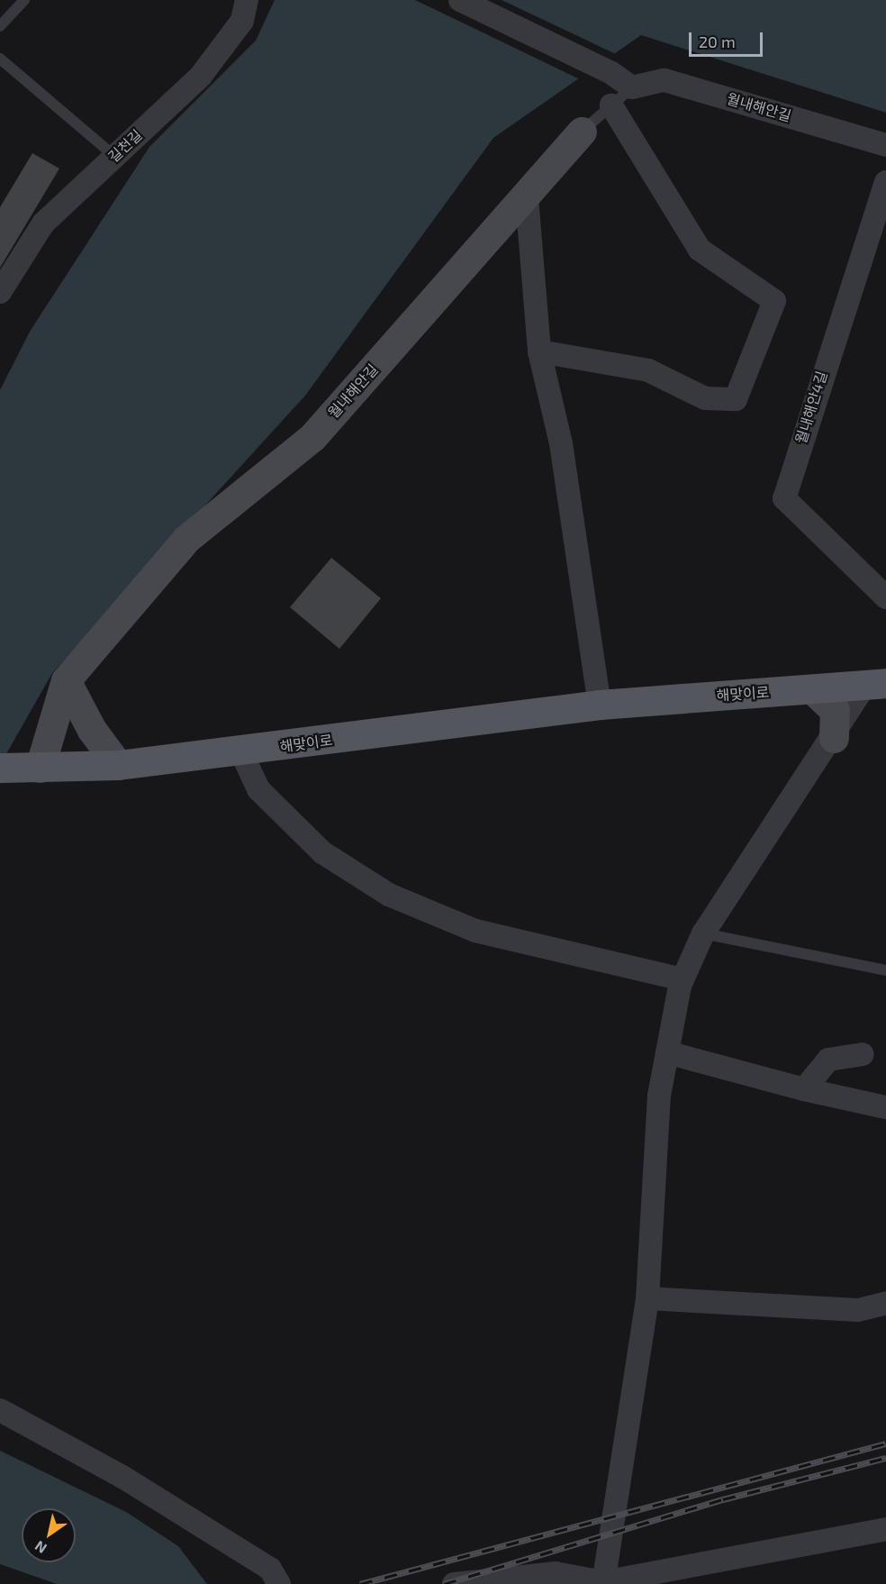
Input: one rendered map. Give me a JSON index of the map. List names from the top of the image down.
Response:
{
  "streets": {
    "main road": ["해맞이로"],
    "street": ["월내해안길", "길천길", "월내해안4길"]
  },
  "scale_bar": "20 m",
  "north": "bottom left"
}
